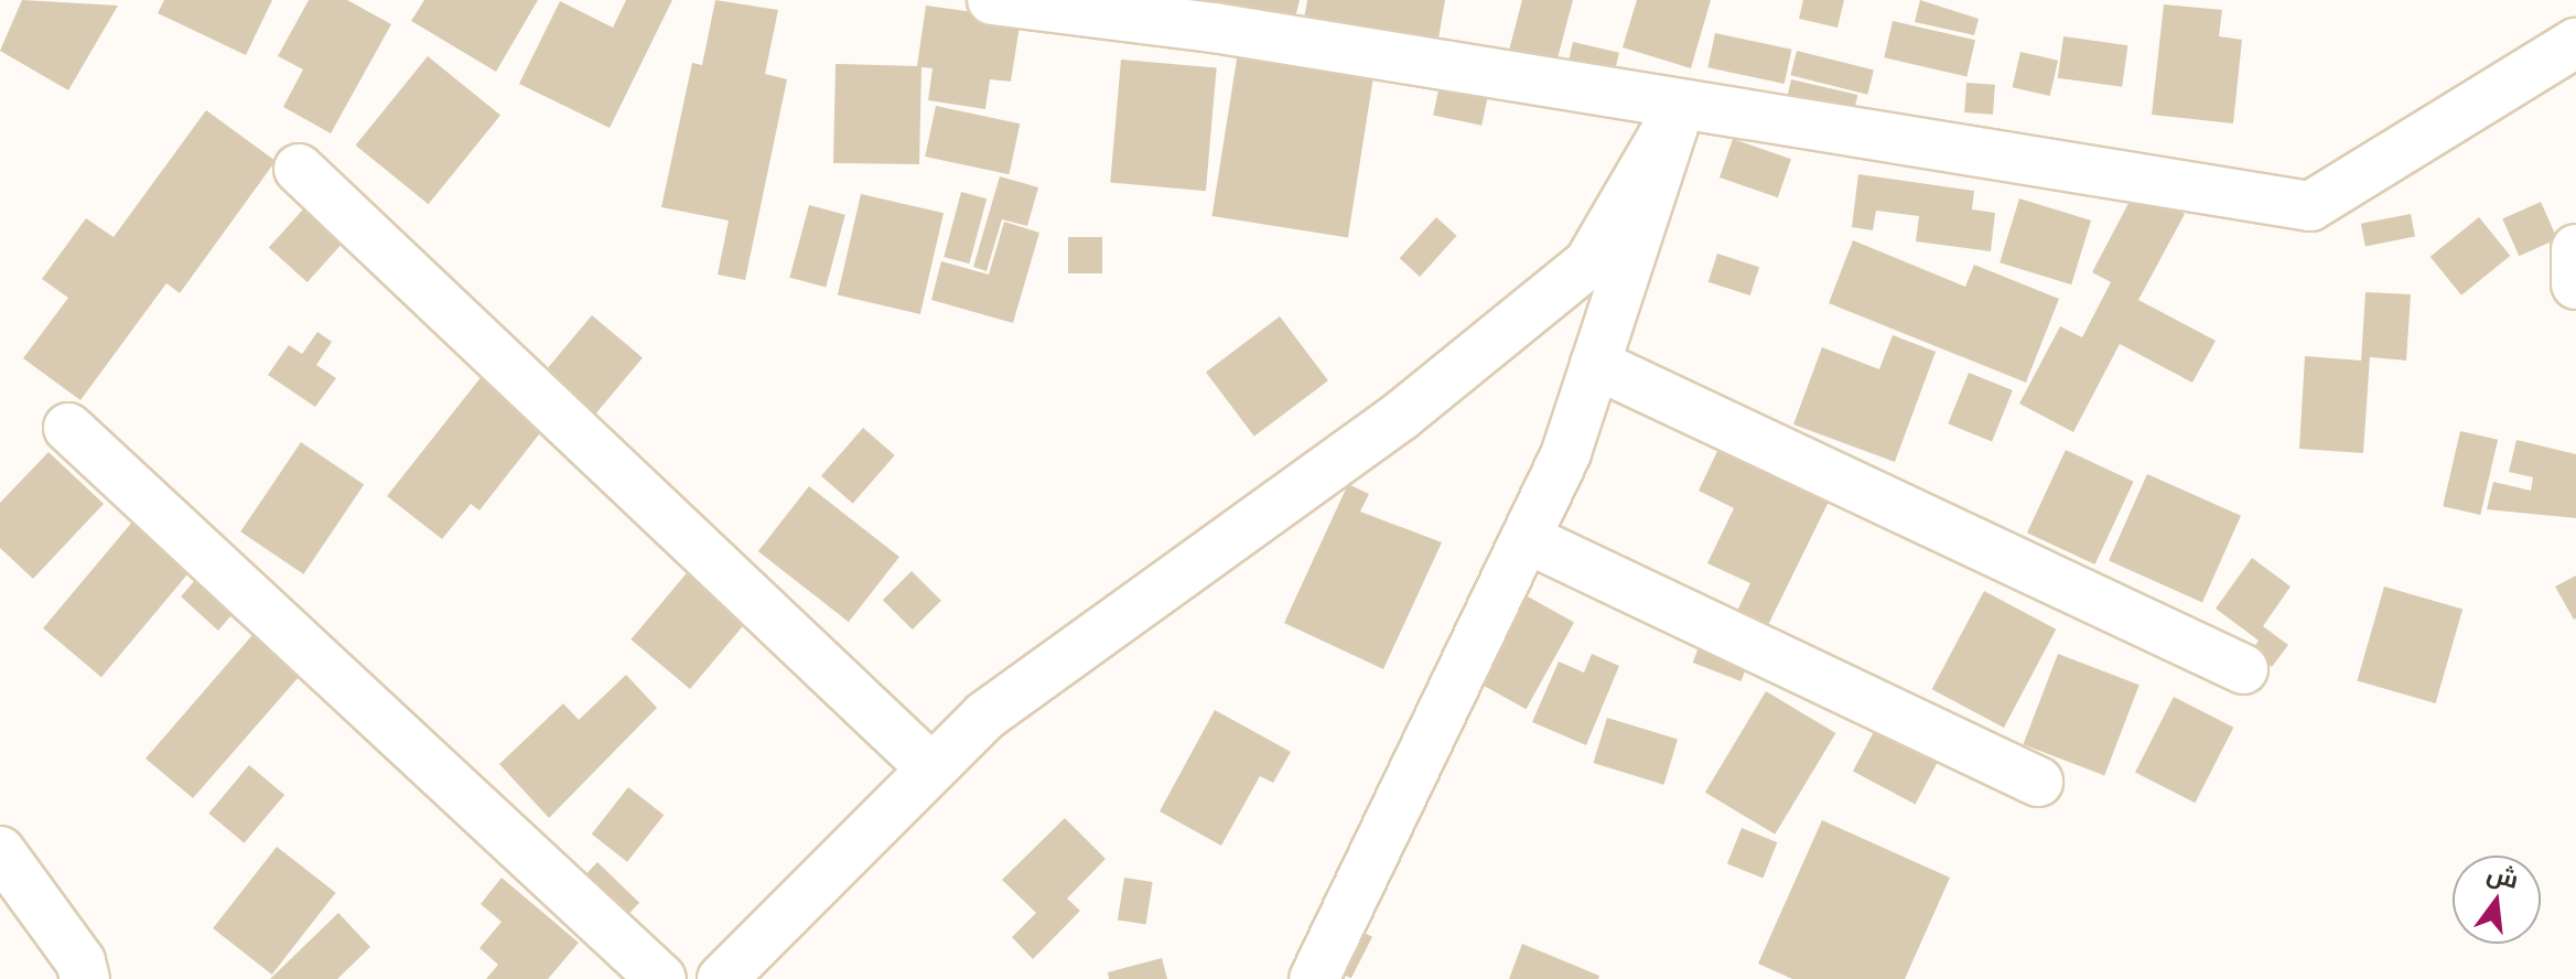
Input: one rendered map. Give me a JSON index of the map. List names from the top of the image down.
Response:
{
  "north": "top"
}
